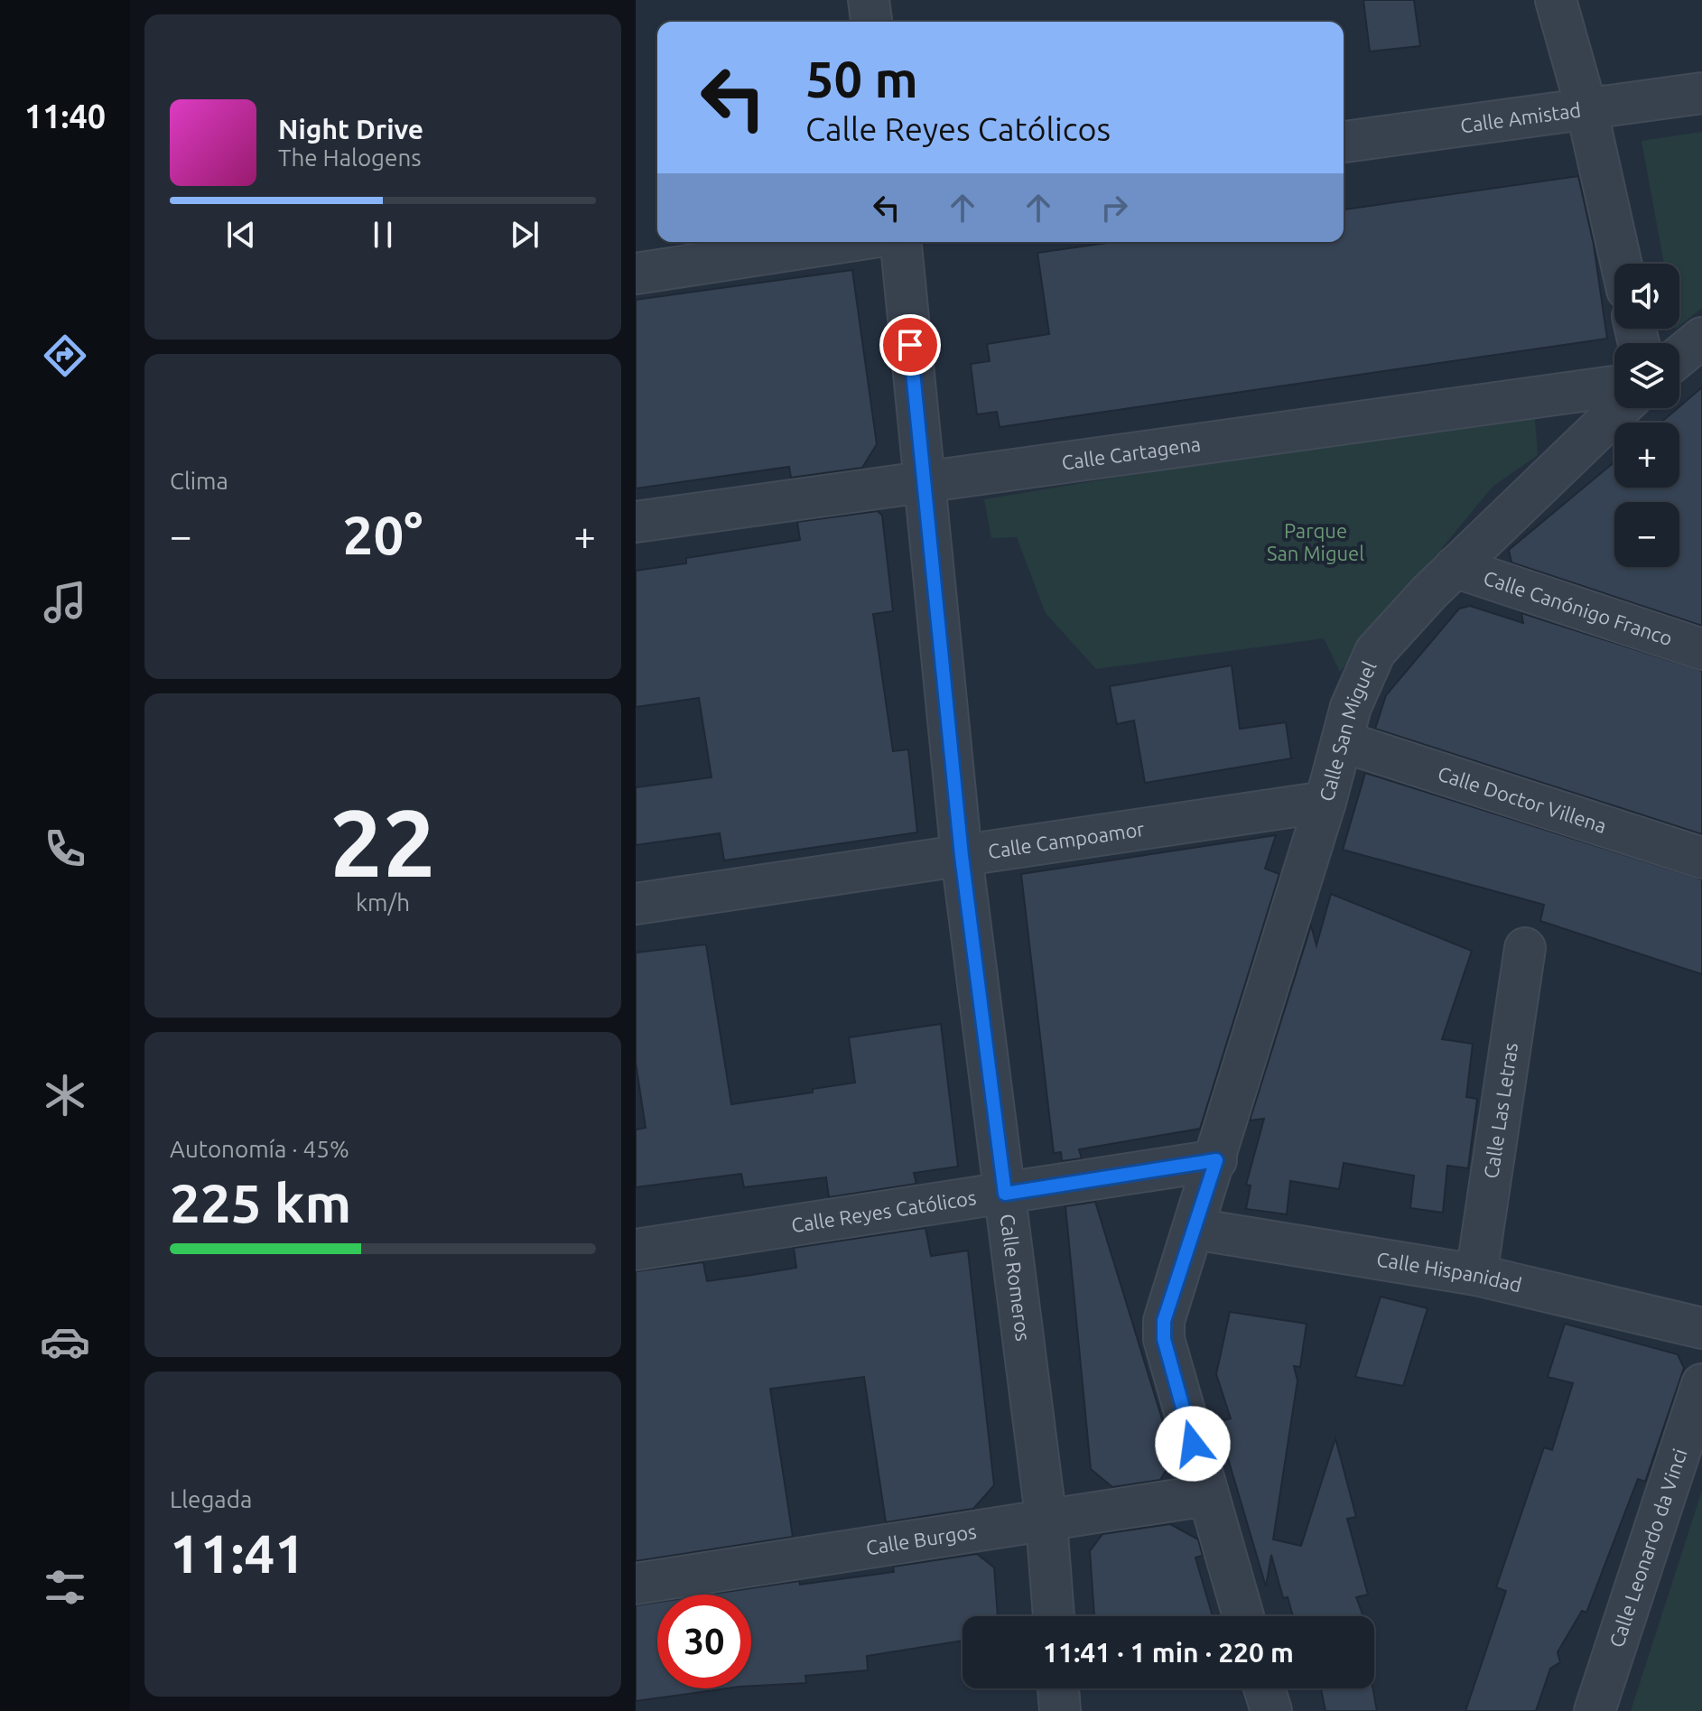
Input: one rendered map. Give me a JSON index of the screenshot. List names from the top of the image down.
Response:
{
  "streets": {
    "street": [
      "Calle Amistad",
      "Calle Cartagena",
      "Calle Canónigo Franco",
      "Calle San Miguel",
      "Calle Doctor Villena",
      "Calle Campoamor",
      "Calle Las Letras",
      "Calle Reyes Católicos",
      "Calle Hispanidad",
      "Calle Romeros",
      "Calle Burgos",
      "Calle Leonardo da Vinci"
    ]
  },
  "crossings": [
    ["Calle Cartagena", "Calle Romeros"],
    ["Calle Canónigo Franco", "Calle San Miguel"],
    ["Calle San Miguel", "Calle Doctor Villena"],
    ["Calle San Miguel", "Calle Campoamor"],
    ["Calle San Miguel", "Calle Reyes Católicos"],
    ["Calle San Miguel", "Calle Hispanidad"],
    ["Calle San Miguel", "Calle Burgos"],
    ["Calle Campoamor", "Calle Romeros"],
    ["Calle Las Letras", "Calle Hispanidad"],
    ["Calle Reyes Católicos", "Calle Romeros"],
    ["Calle Romeros", "Calle Burgos"]
  ],
  "parks": ["Parque San Miguel"],
  "page": {
    "tabs": "11:40",
    "turn": ["50 m", "Calle Reyes Católicos"],
    "song": ["Night Drive", "The Halogens"],
    "map_buttons": ["+", "−"],
    "tile": [
      "Clima",
      ["22", "km/h"],
      ["Autonomía · 45%", "225 km"],
      ["Llegada", "11:41"]
    ],
    "heat": ["−", "20°", "+"],
    "limit": "30",
    "trip": "11:41 · 1 min · 220 m"
  }
}
